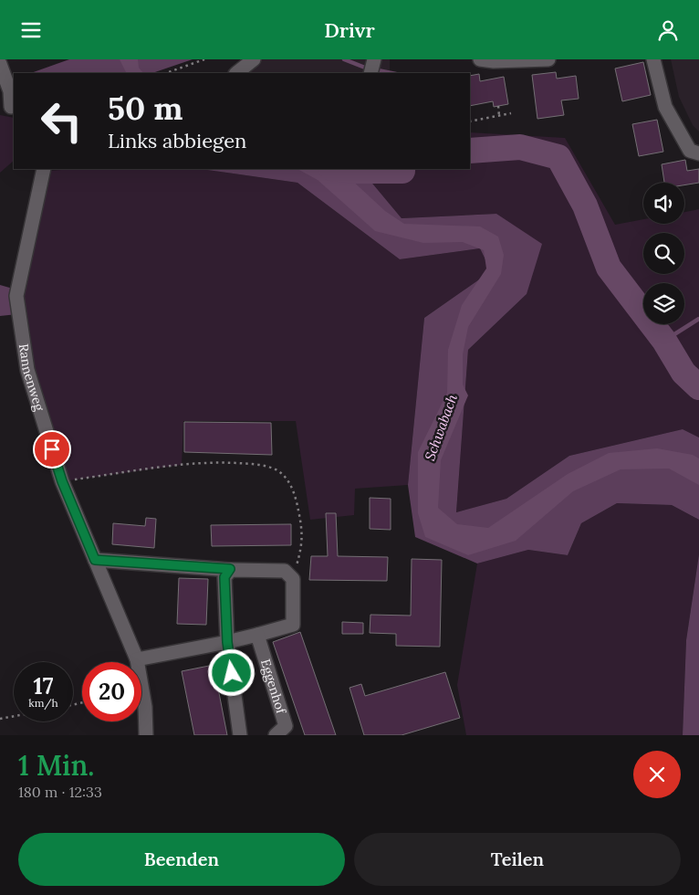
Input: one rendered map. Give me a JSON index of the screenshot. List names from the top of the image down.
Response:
{
  "streets": {
    "street": ["Rannenweg", "Eggenhof"]
  },
  "water": ["Schwabach"],
  "page": {
    "header": "Drivr",
    "turn": ["50 m", "Links abbiegen"],
    "speed": "17 km/h",
    "limit": "20",
    "heading": ["1 Min.", "180 m · 12:33"],
    "buttons": ["Beenden", "Teilen"]
  }
}
